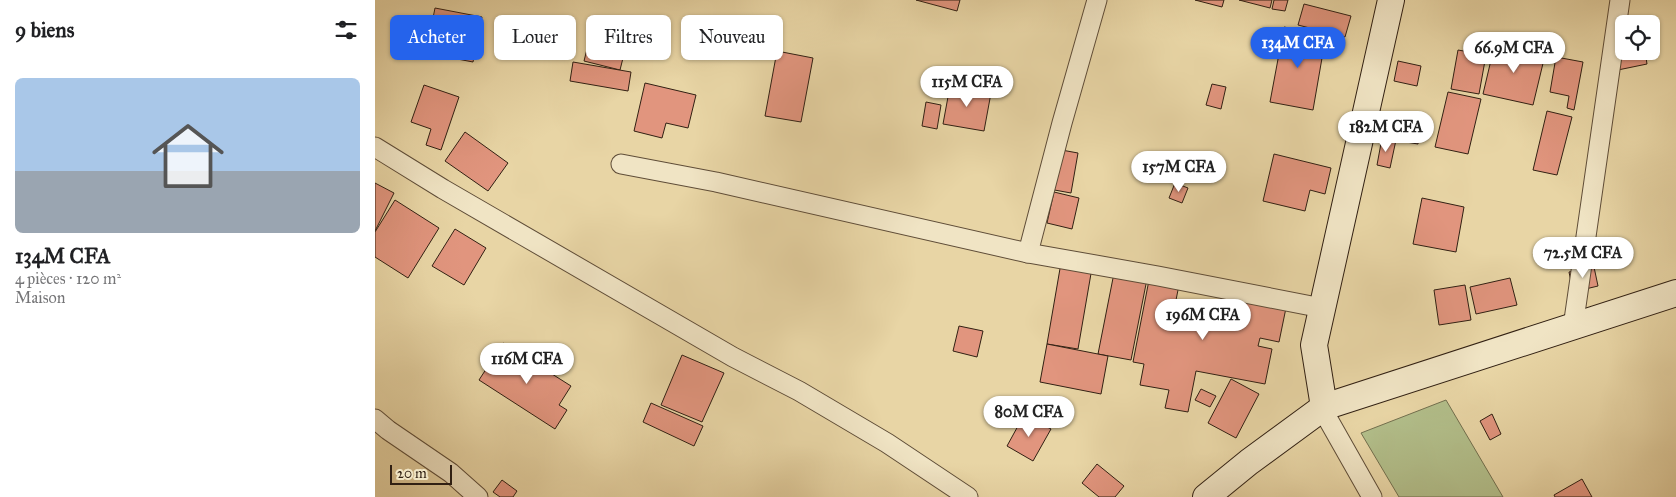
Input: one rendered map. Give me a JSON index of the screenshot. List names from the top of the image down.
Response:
{
  "scale_bar": "20 m",
  "page": {
    "heading": "9 biens",
    "chip": [
      "Acheter",
      "Louer",
      "Filtres",
      "Nouveau"
    ],
    "price": [
      "134M CFA",
      "66.9M CFA",
      "115M CFA",
      "182M CFA",
      "157M CFA",
      "72.5M CFA",
      "196M CFA",
      "116M CFA",
      "80M CFA"
    ],
    "list": [
      {
        "name": "134M CFA",
        "note": "4 pièces · 120 m² · Maison"
      }
    ],
    "scale": "20 m"
  }
}
